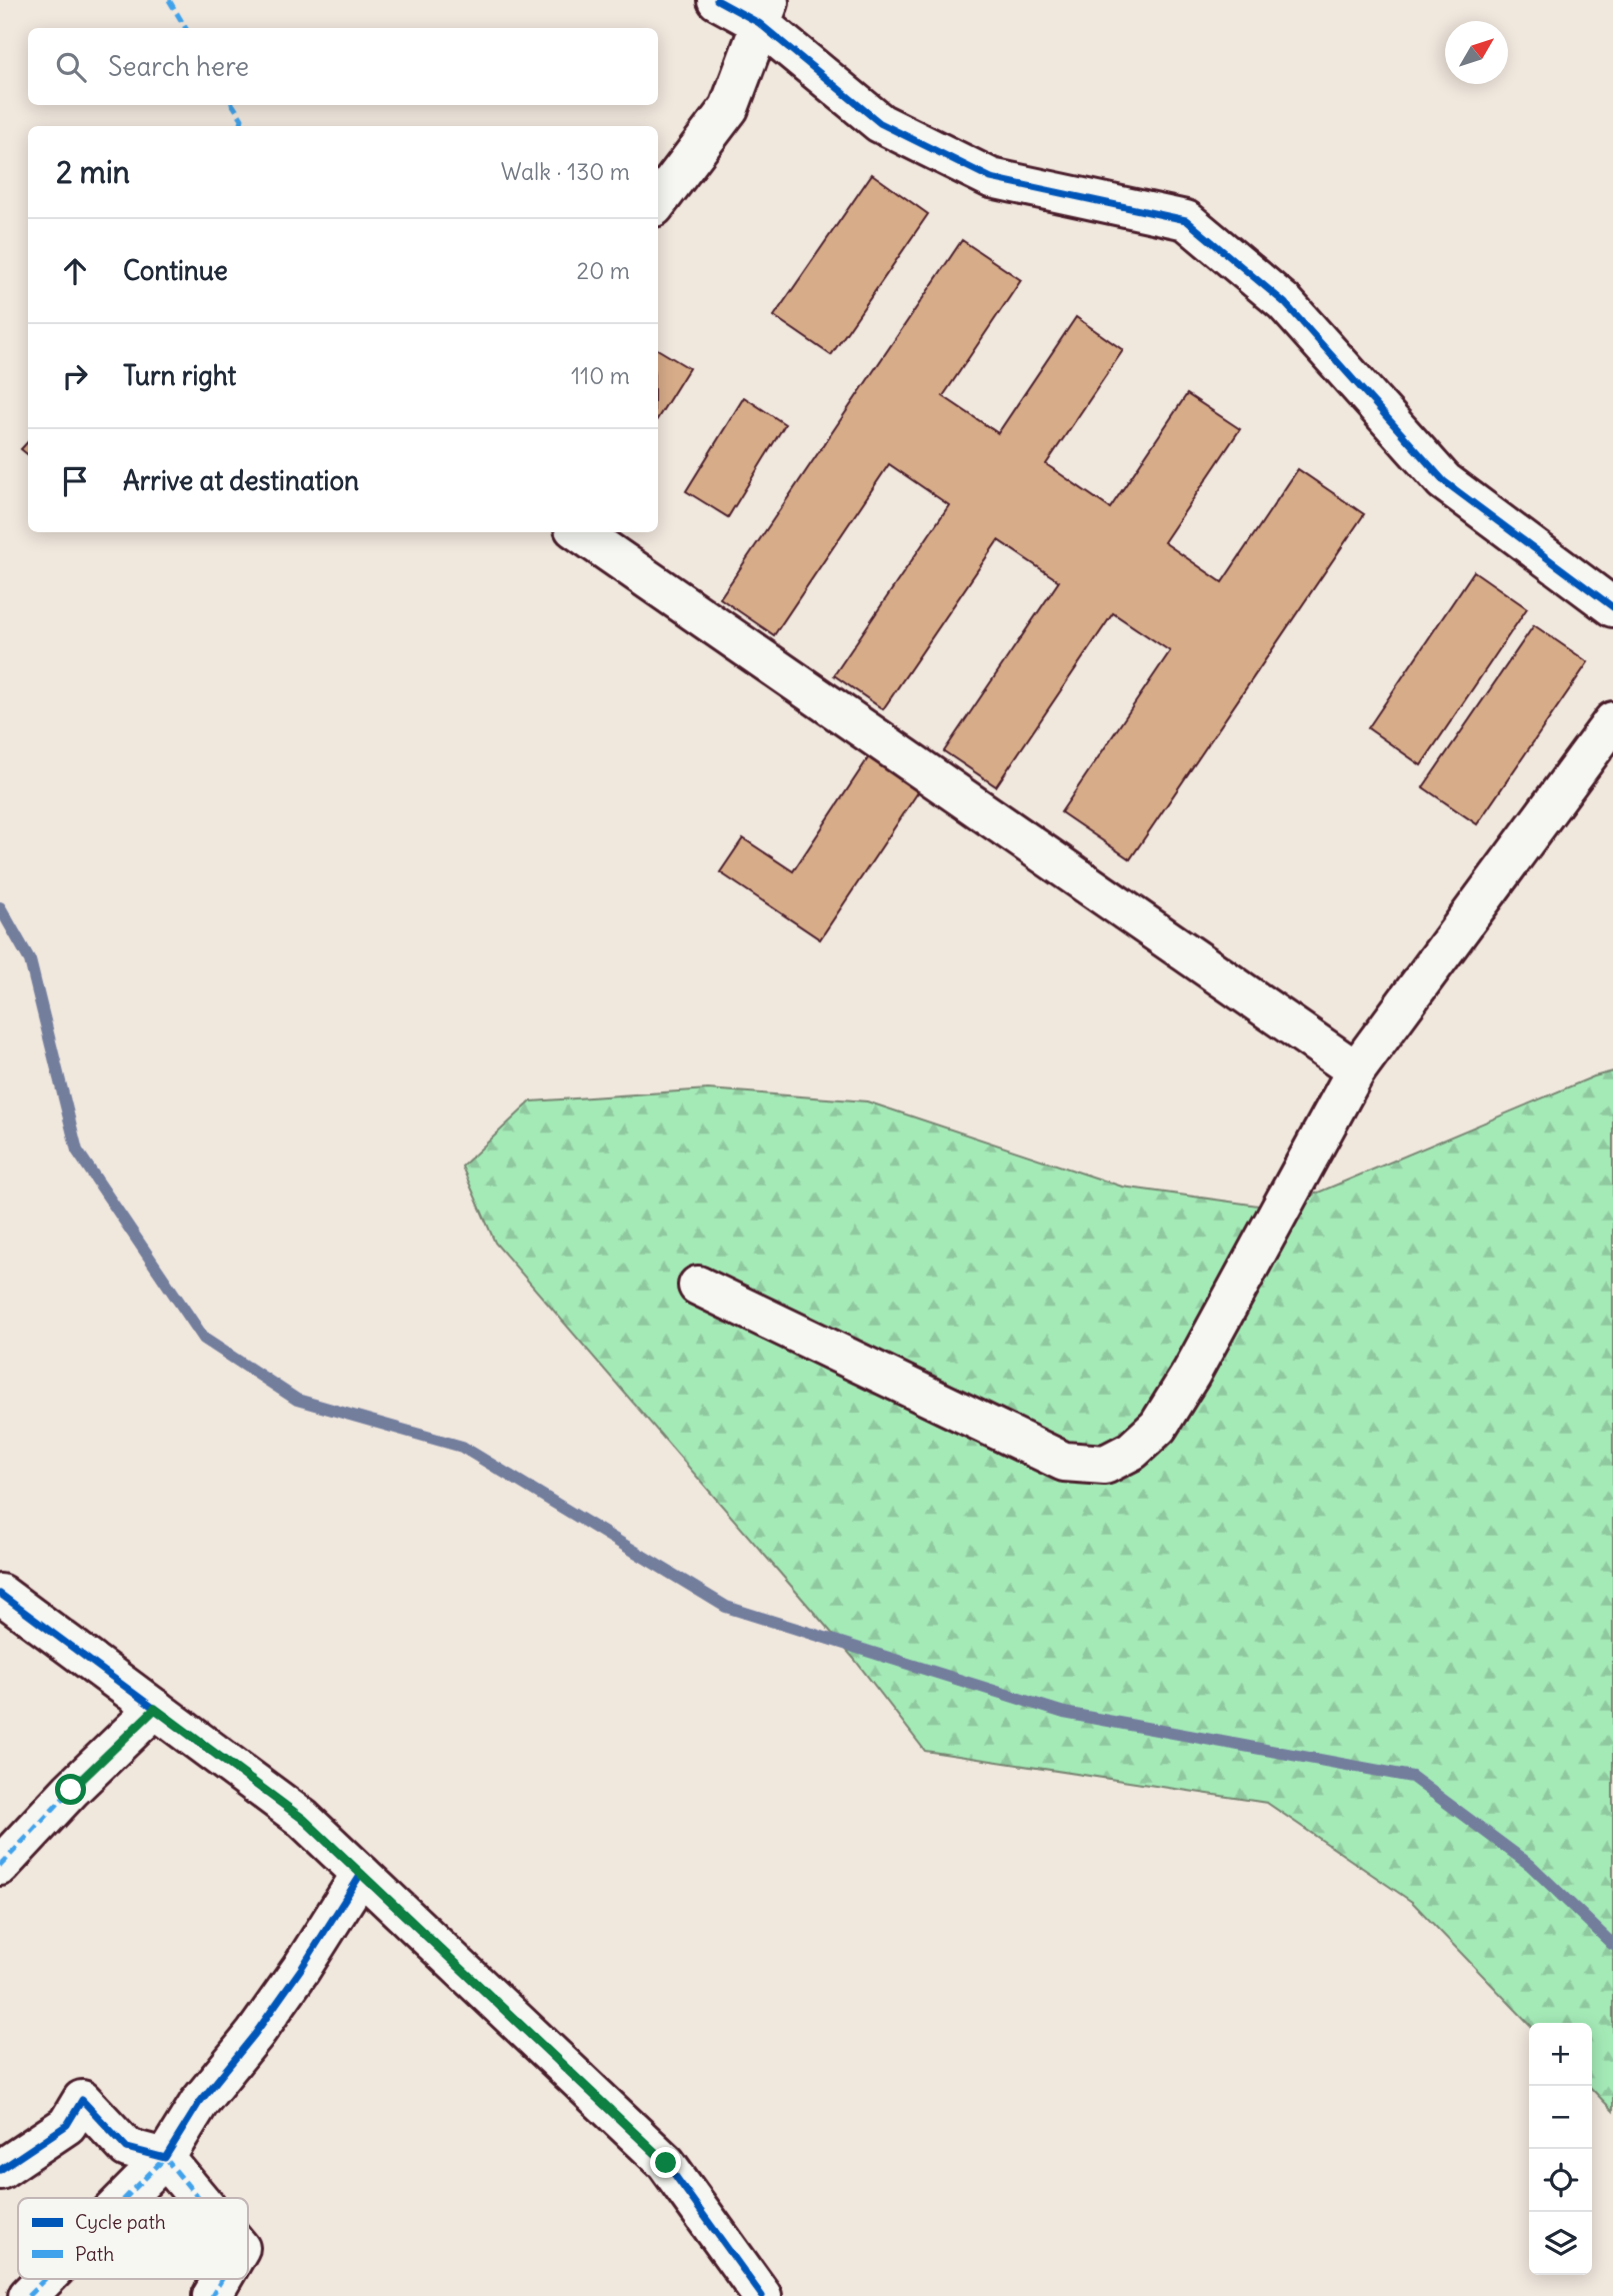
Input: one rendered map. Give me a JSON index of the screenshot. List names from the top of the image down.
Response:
{
  "legend": ["Cycle path", "Path"],
  "north": "top right",
  "page": {
    "search": "Search here",
    "heading": ["2 min", "Walk · 130 m"],
    "list": [
      ["Continue", "20 m"],
      ["Turn right", "110 m"],
      "Arrive at destination"
    ],
    "map_buttons": ["+", "−"]
  }
}
